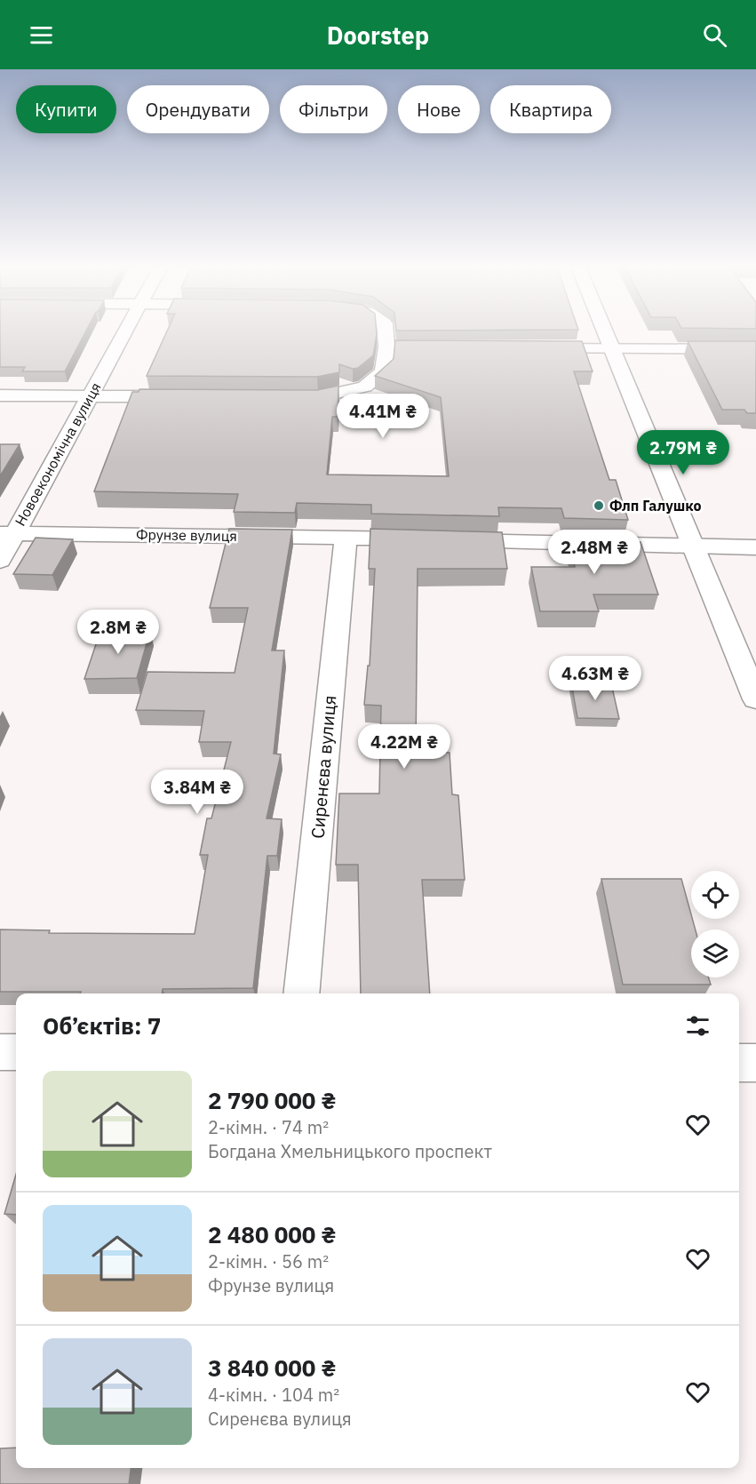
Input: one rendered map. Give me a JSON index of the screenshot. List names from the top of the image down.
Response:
{
  "streets": {
    "street": ["Новоекономічна вулиця", "Фрунзе вулиця", "Сиренєва вулиця"]
  },
  "crossings": [
    ["Новоекономічна вулиця", "Фрунзе вулиця"],
    ["Фрунзе вулиця", "Сиренєва вулиця"]
  ],
  "places": ["Флп Галушко"],
  "page": {
    "header": "Doorstep",
    "chip": [
      "Купити",
      "Орендувати",
      "Фільтри",
      "Нове",
      "Квартира"
    ],
    "price": [
      "4.41M ₴",
      "2.79M ₴",
      "2.48M ₴",
      "2.8M ₴",
      "4.63M ₴",
      "4.22M ₴",
      "3.84M ₴"
    ],
    "heading": "Об’єктів: 7",
    "list": [
      {
        "name": "2 790 000 ₴",
        "note": "2-кімн. · 74 m² · Богдана Хмельницького проспект"
      },
      {
        "name": "2 480 000 ₴",
        "note": "2-кімн. · 56 m² · Фрунзе вулиця"
      },
      {
        "name": "3 840 000 ₴",
        "note": "4-кімн. · 104 m² · Сиренєва вулиця"
      }
    ]
  }
}
